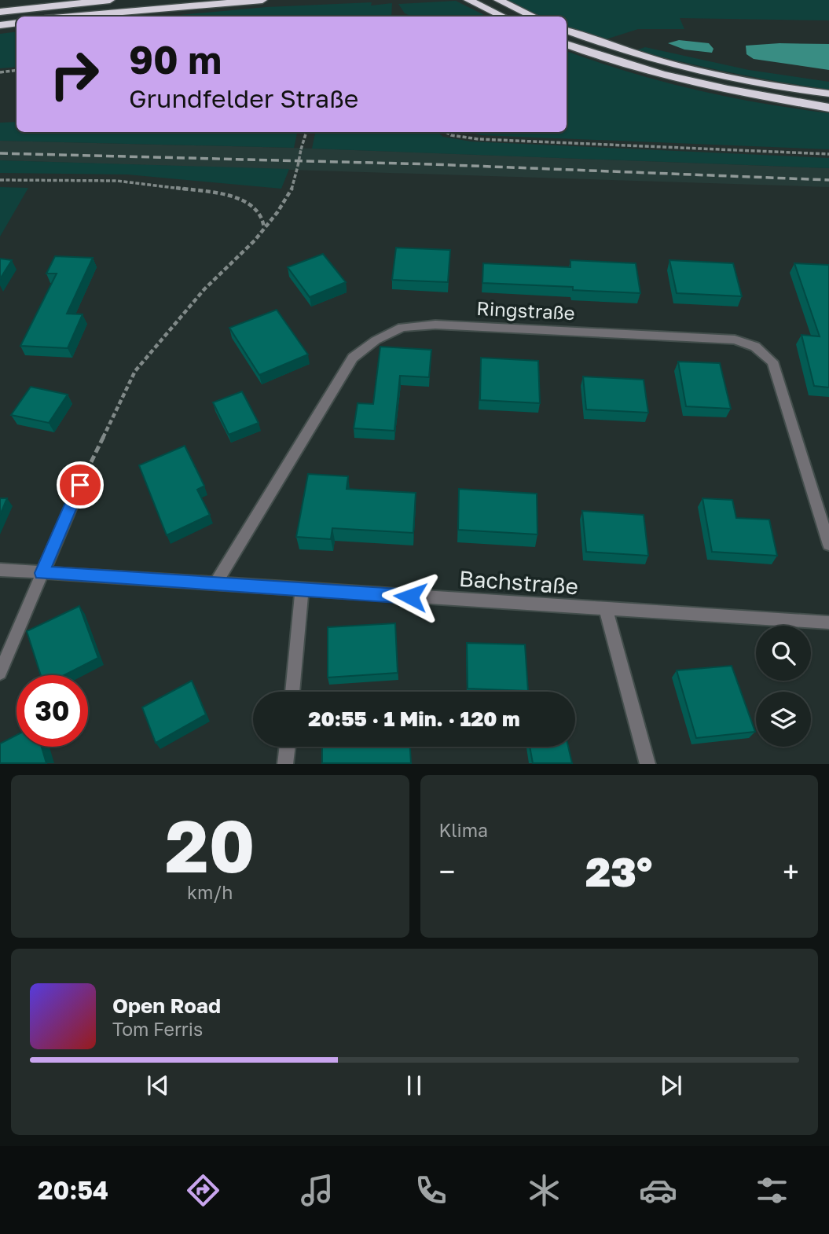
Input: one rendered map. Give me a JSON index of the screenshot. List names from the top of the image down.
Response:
{
  "streets": {
    "street": ["Ringstraße", "Bachstraße"]
  },
  "crossings": [
    ["Ringstraße", "Bachstraße"]
  ],
  "page": {
    "turn": ["90 m", "Grundfelder Straße"],
    "limit": "30",
    "trip": "20:55 · 1 Min. · 120 m",
    "tile": [
      ["20", "km/h"],
      "Klima"
    ],
    "heat": ["−", "23°", "+"],
    "song": ["Open Road", "Tom Ferris"],
    "tabs": "20:54"
  }
}
